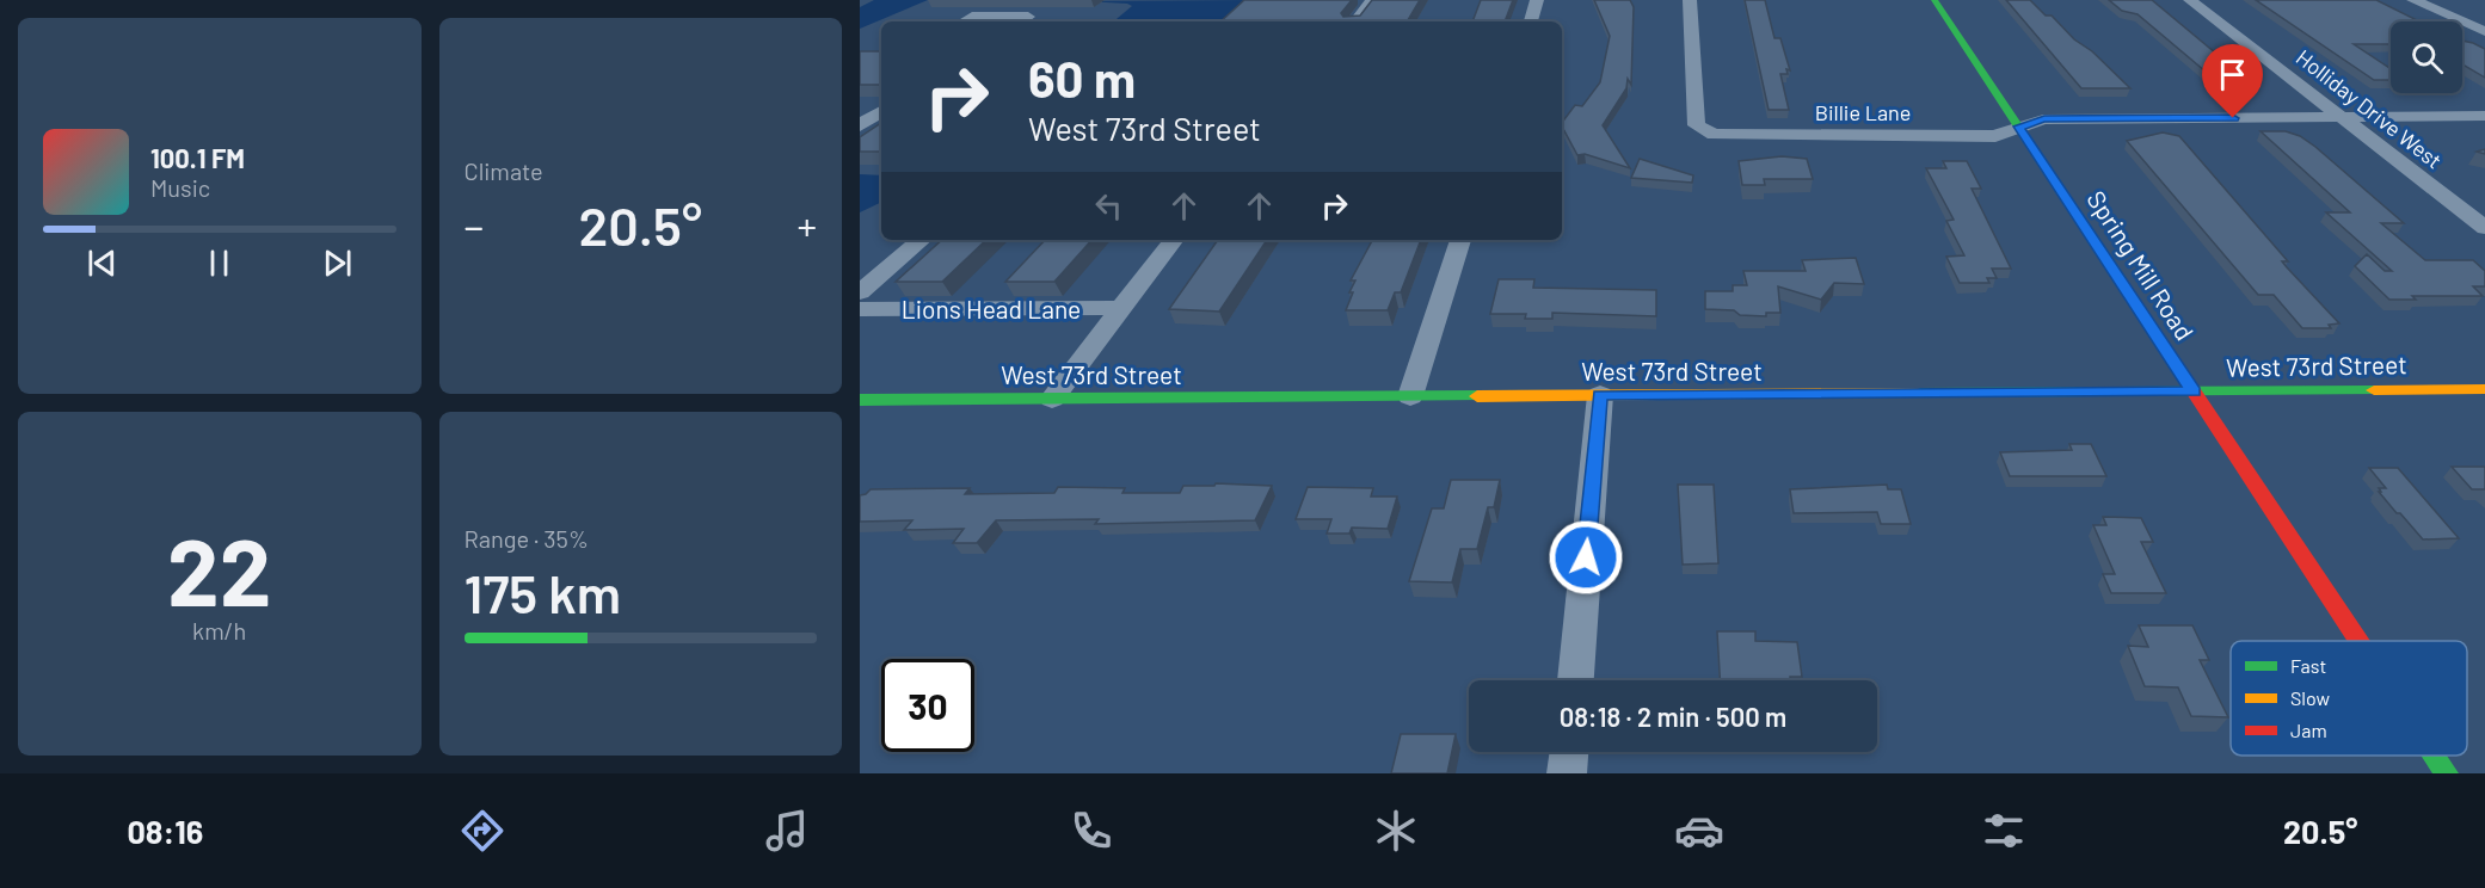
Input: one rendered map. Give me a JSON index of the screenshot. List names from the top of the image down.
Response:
{
  "streets": {
    "main road": ["Spring Mill Road", "West 73rd Street"],
    "street": ["Holliday Drive West", "Billie Lane", "Lions Head Lane"]
  },
  "crossings": [
    ["Holliday Drive West", "Billie Lane"],
    ["Billie Lane", "Spring Mill Road"],
    ["Spring Mill Road", "West 73rd Street"]
  ],
  "legend": ["Fast", "Slow", "Jam"],
  "page": {
    "tile": [
      "Climate",
      ["22", "km/h"],
      ["Range · 35%", "175 km"]
    ],
    "turn": ["60 m", "West 73rd Street"],
    "song": ["100.1 FM", "Music"],
    "heat": ["−", "20.5°", "+"],
    "limit": "30",
    "trip": "08:18 · 2 min · 500 m",
    "tabs": ["08:16", "20.5°"]
  }
}
